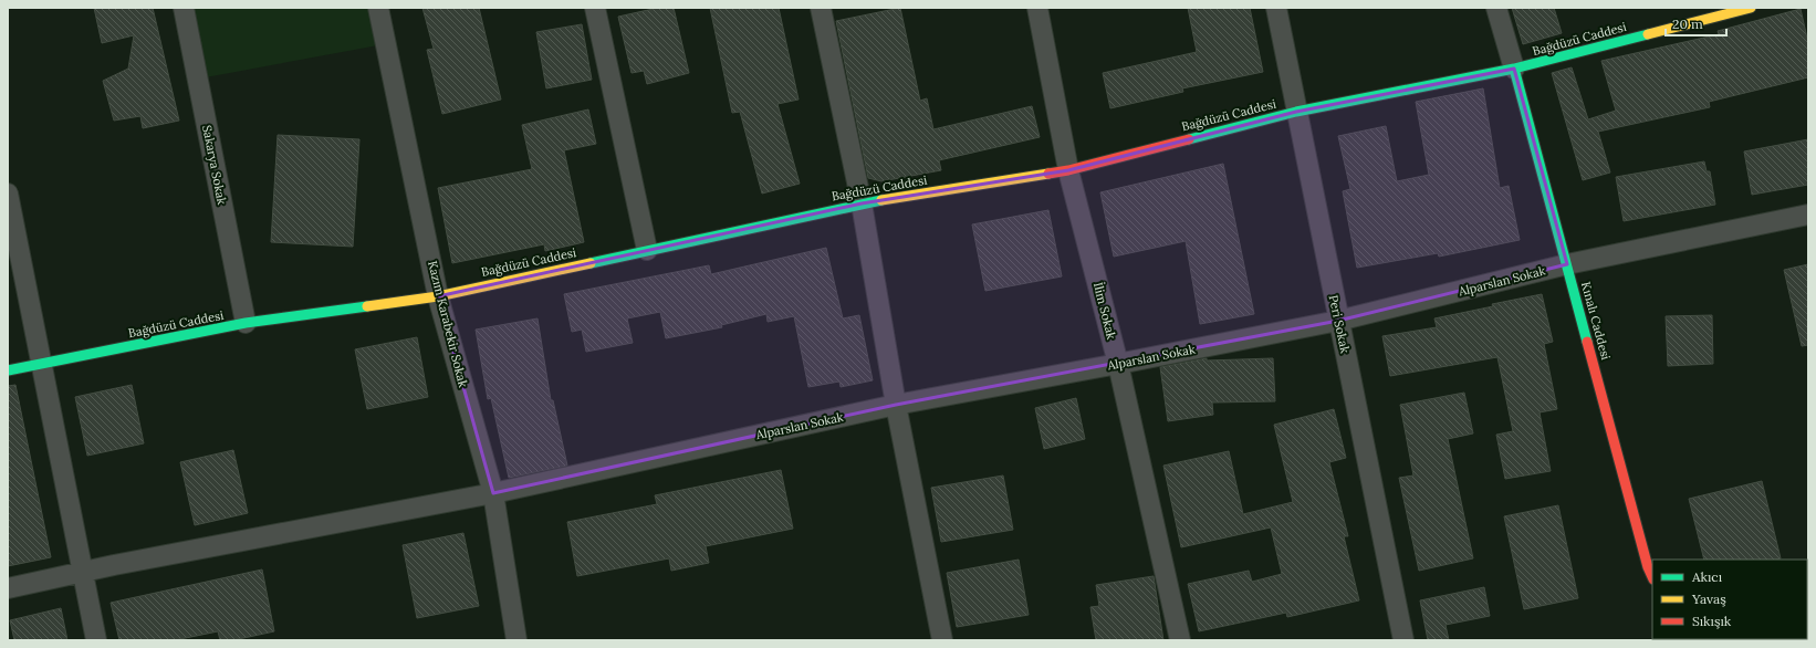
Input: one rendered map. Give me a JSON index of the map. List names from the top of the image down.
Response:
{
  "streets": {
    "street": [
      "Bağdüzü Caddesi",
      "Sakarya Sokak",
      "Alparslan Sokak",
      "İlim Sokak",
      "Kınalı Caddesi",
      "Kazım Karabekir Sokak",
      "Peri Sokak"
    ]
  },
  "crossings": [
    ["Bağdüzü Caddesi", "Sakarya Sokak"],
    ["Bağdüzü Caddesi", "İlim Sokak"],
    ["Bağdüzü Caddesi", "Kınalı Caddesi"],
    ["Bağdüzü Caddesi", "Kazım Karabekir Sokak"],
    ["Bağdüzü Caddesi", "Peri Sokak"],
    ["Alparslan Sokak", "İlim Sokak"],
    ["Alparslan Sokak", "Kınalı Caddesi"],
    ["Alparslan Sokak", "Kazım Karabekir Sokak"],
    ["Alparslan Sokak", "Peri Sokak"]
  ],
  "legend": ["Akıcı", "Yavaş", "Sıkışık"],
  "scale_bar": "20 m"
}
